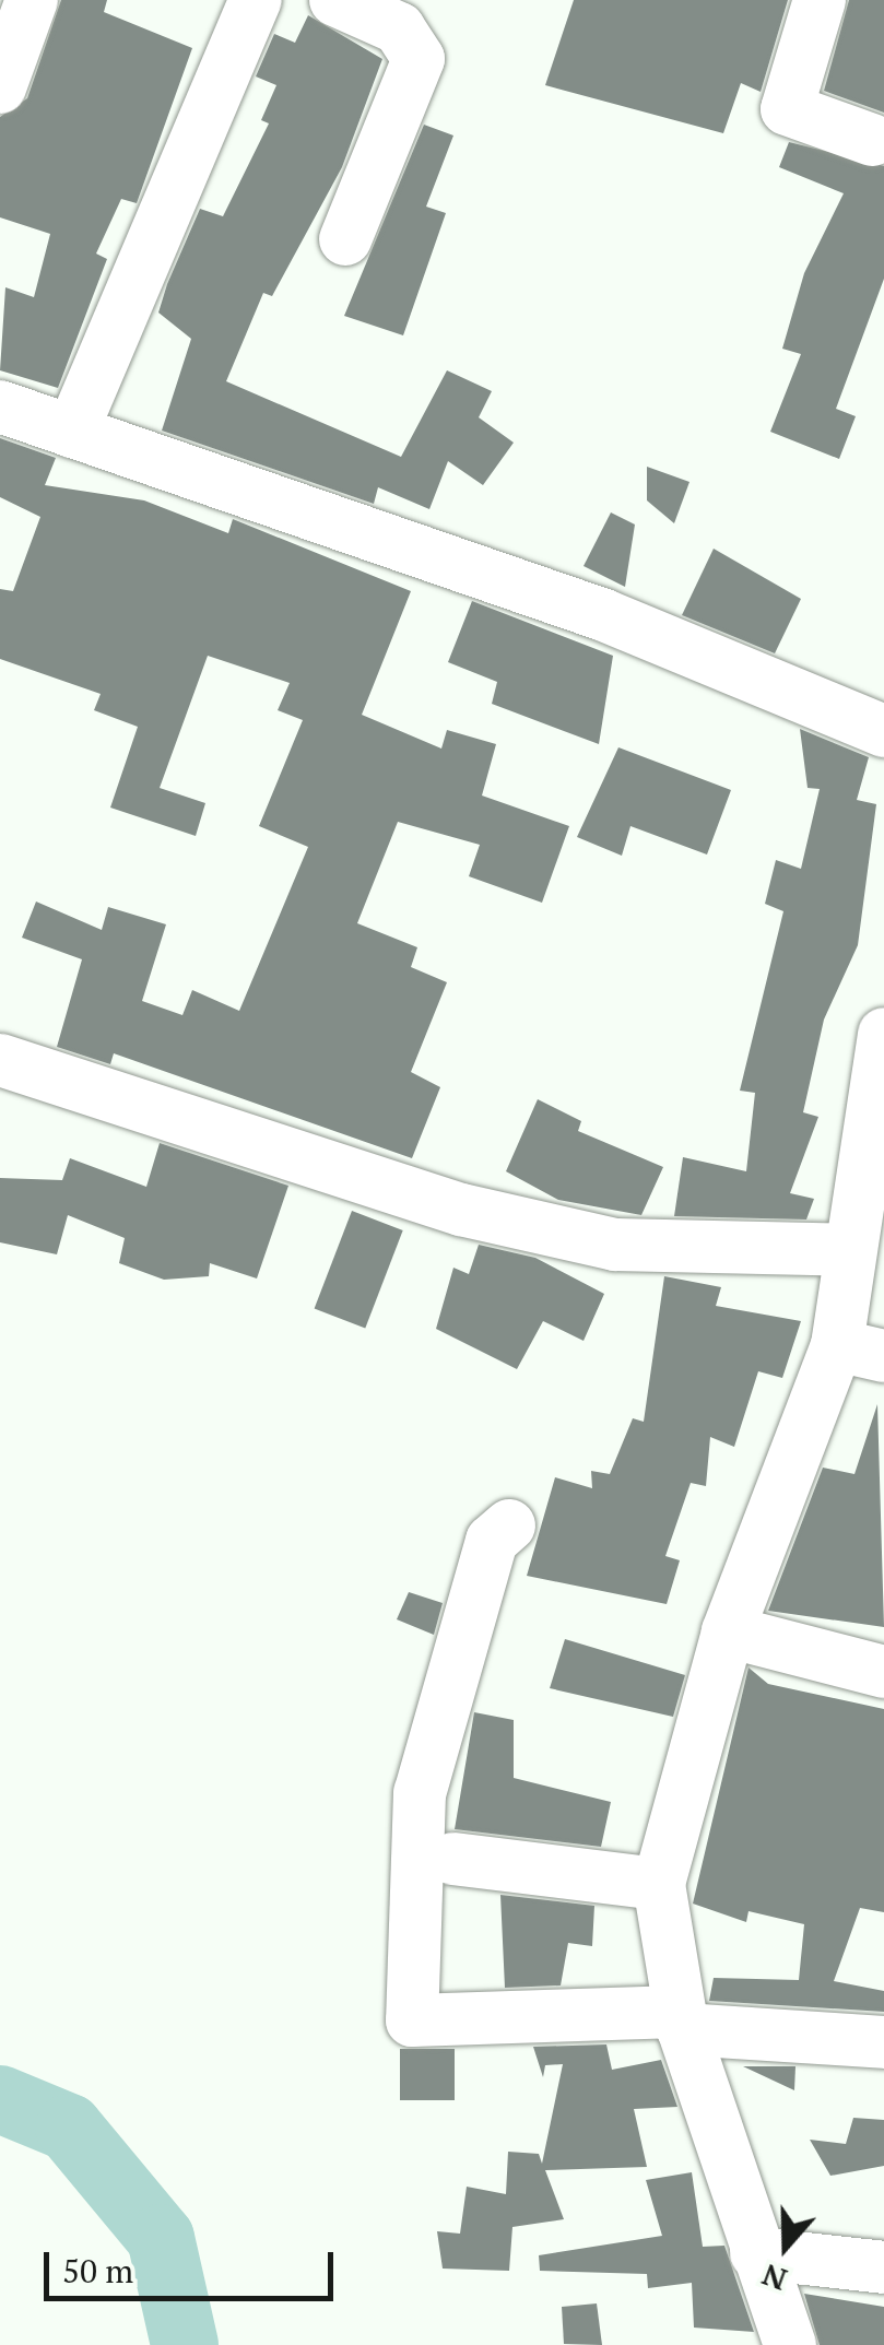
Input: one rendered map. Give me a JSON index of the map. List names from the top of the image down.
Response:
{
  "scale_bar": "50 m",
  "north": "bottom"
}
